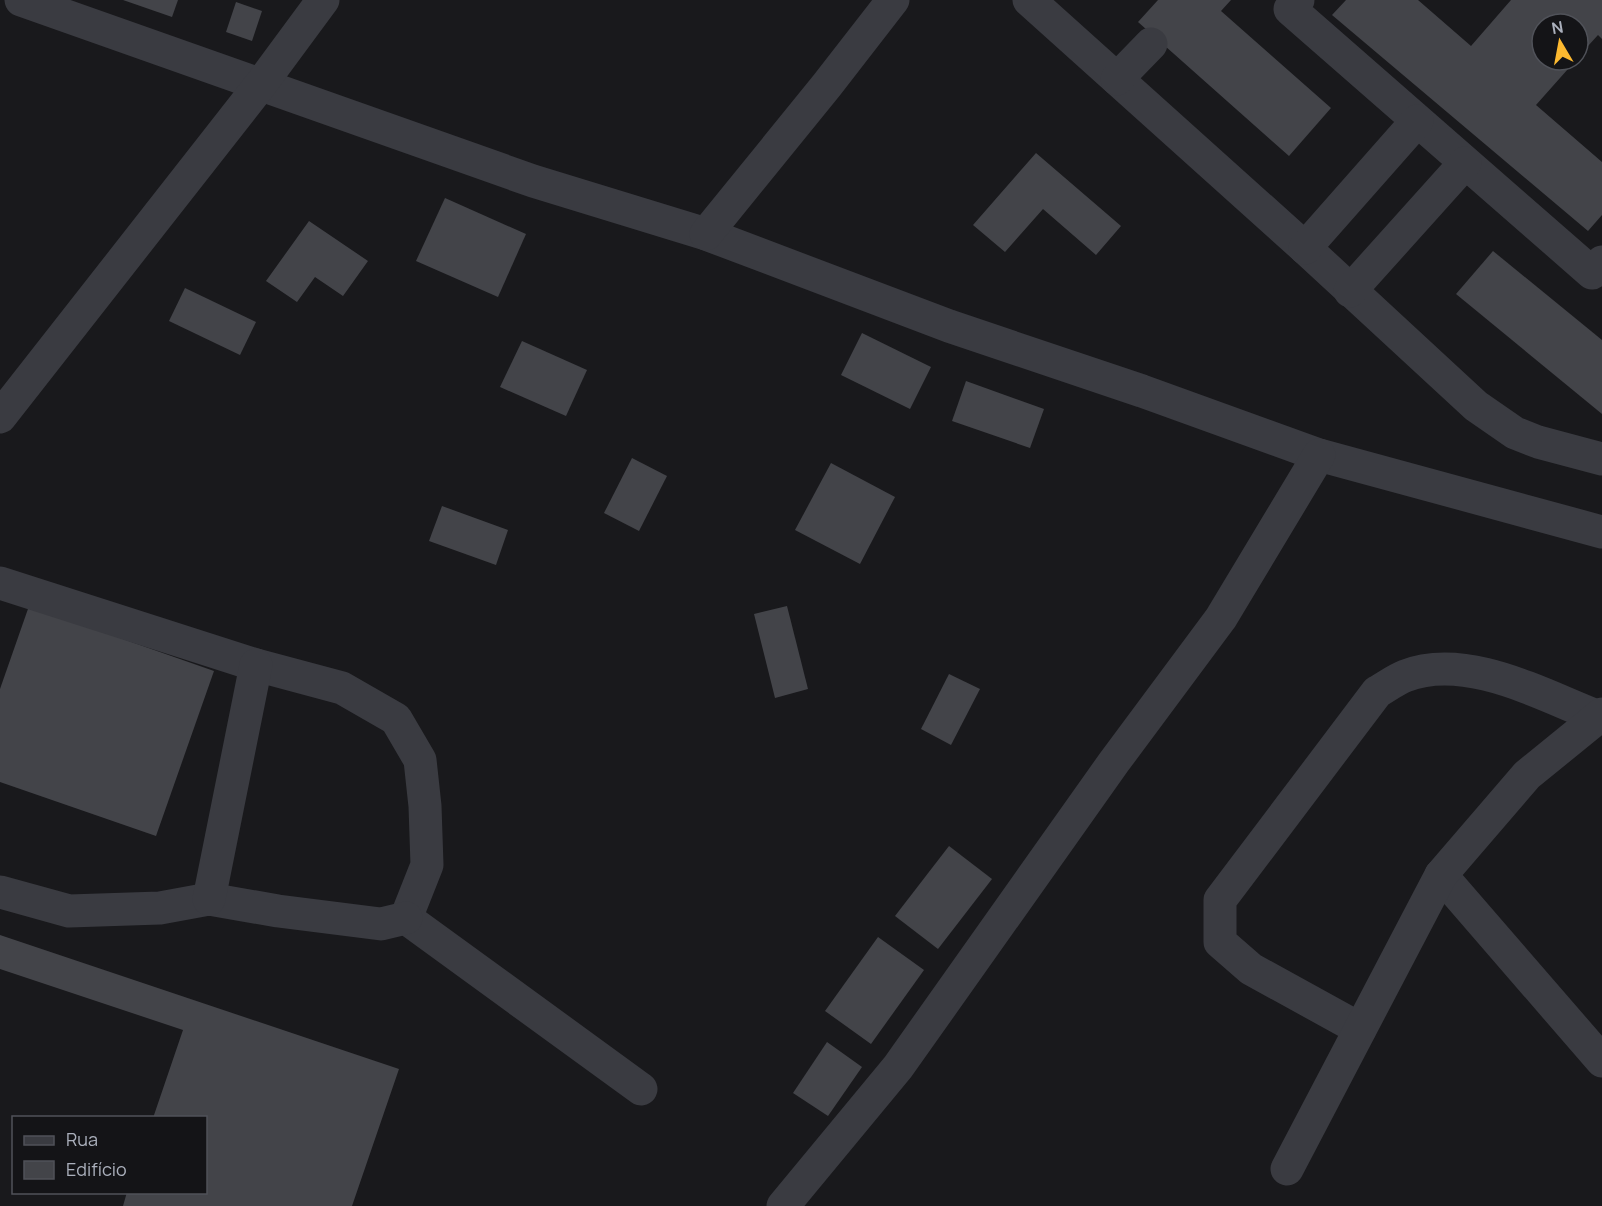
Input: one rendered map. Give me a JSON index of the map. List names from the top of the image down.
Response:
{
  "legend": ["Rua", "Edifício"],
  "north": "top"
}
